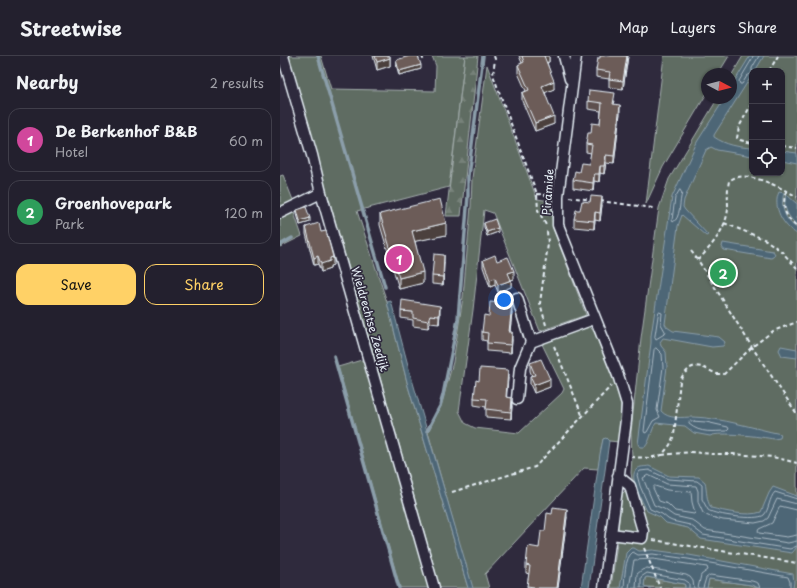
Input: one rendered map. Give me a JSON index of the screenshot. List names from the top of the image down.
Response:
{
  "streets": {
    "street": ["Piramide", "Wieldrechtse Zeedijk"]
  },
  "north": "right",
  "page": {
    "header": "Streetwise",
    "nav": ["Map", "Layers", "Share"],
    "heading": ["Nearby", "2 results"],
    "map_buttons": ["+", "−"],
    "list": [
      {
        "mark": "1",
        "name": "De Berkenhof B&B",
        "note": "Hotel",
        "value": "60 m"
      },
      {
        "mark": "2",
        "name": "Groenhovepark",
        "note": "Park",
        "value": "120 m"
      }
    ],
    "pins": ["1", "2"],
    "buttons": ["Save", "Share"]
  }
}
